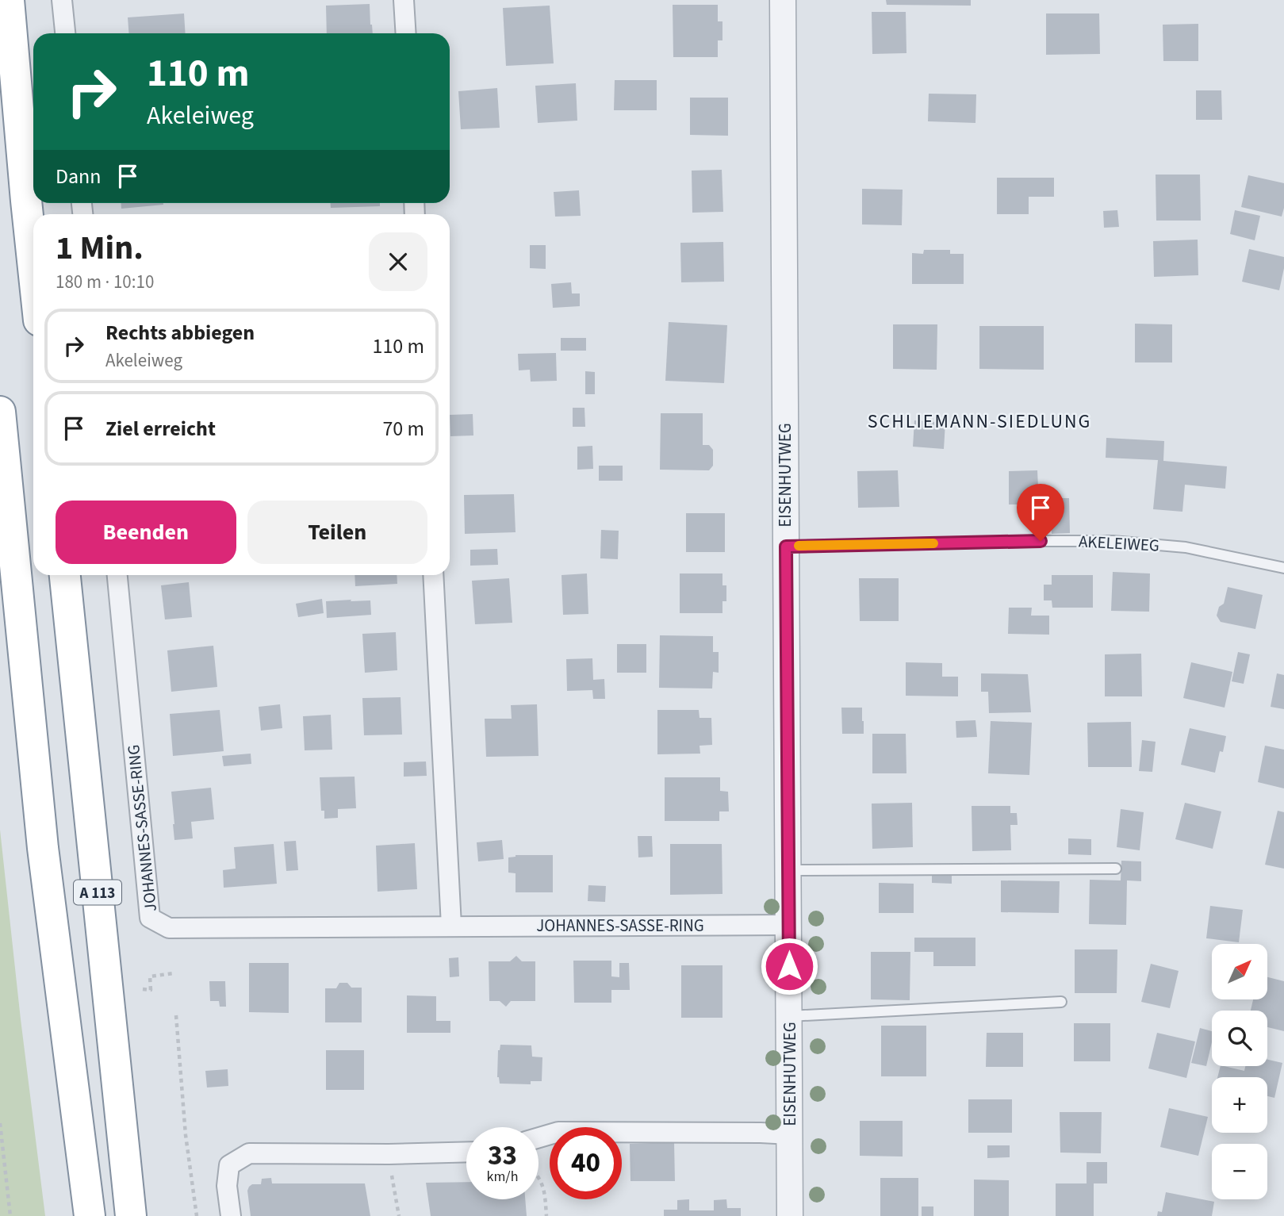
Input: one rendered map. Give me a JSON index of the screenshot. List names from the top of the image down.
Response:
{
  "streets": {
    "highway": ["A 113"],
    "street": ["EISENHUTWEG", "JOHANNES-SASSE-RING"],
    "lane": ["AKELEIWEG"]
  },
  "crossings": [
    ["EISENHUTWEG", "AKELEIWEG"],
    ["EISENHUTWEG", "JOHANNES-SASSE-RING"]
  ],
  "districts": ["SCHLIEMANN-SIEDLUNG"],
  "north": "top right",
  "page": {
    "turn": ["110 m", "Akeleiweg"],
    "then": "Dann",
    "heading": ["1 Min.", "180 m · 10:10"],
    "list": [
      {
        "name": "Rechts abbiegen",
        "note": "Akeleiweg",
        "value": "110 m"
      },
      {
        "name": "Ziel erreicht",
        "value": "70 m"
      }
    ],
    "buttons": ["Beenden", "Teilen"],
    "map_buttons": ["+", "−"],
    "speed": "33 km/h",
    "limit": "40"
  }
}
